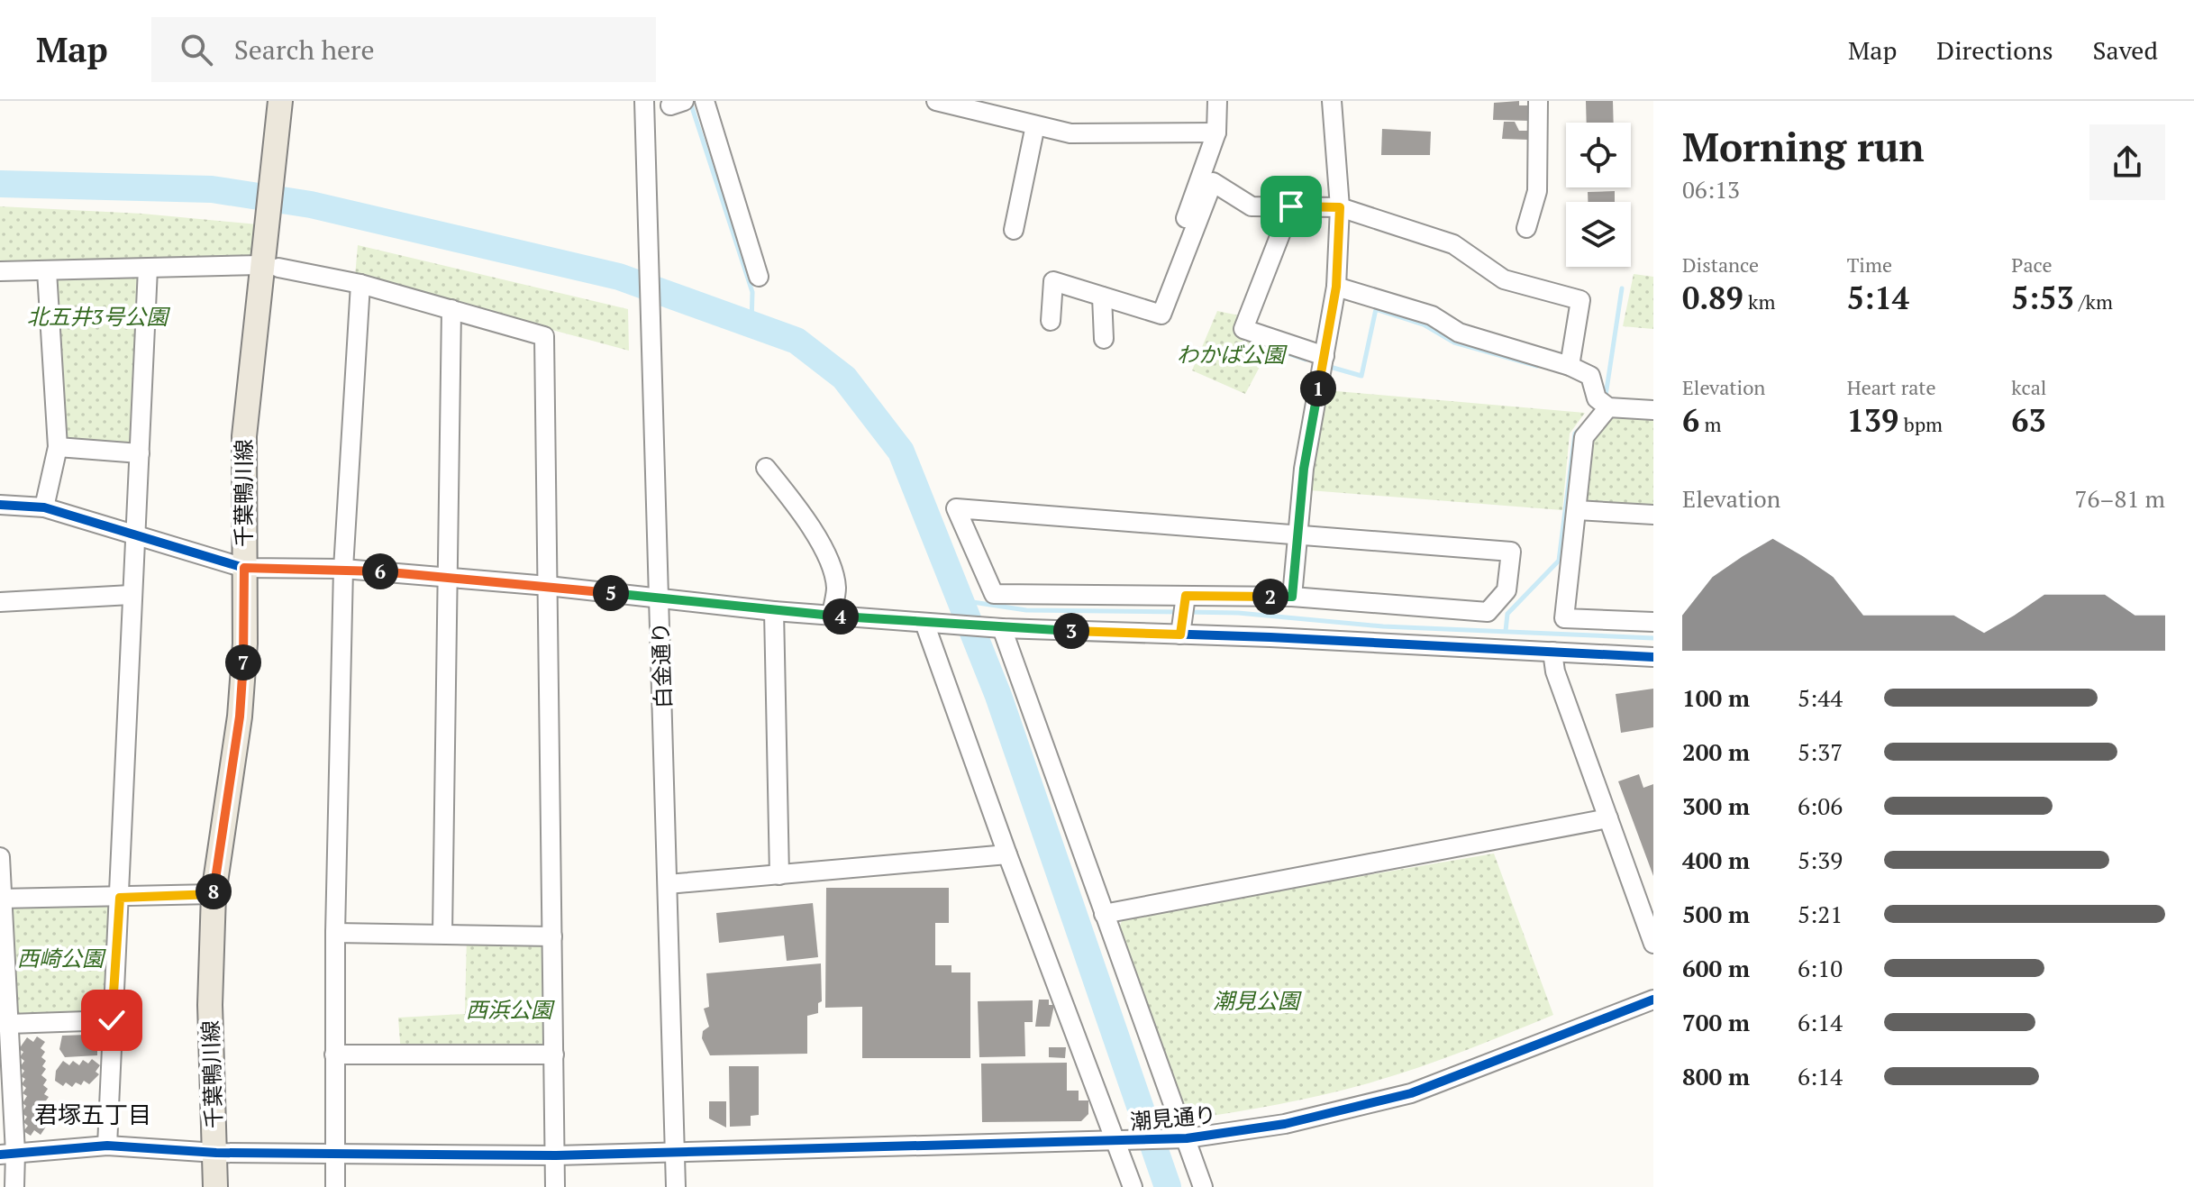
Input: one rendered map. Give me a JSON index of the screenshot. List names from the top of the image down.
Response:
{
  "streets": {
    "main road": ["千葉鴨川線"],
    "street": ["白金通り", "潮見通り"]
  },
  "crossings": [
    ["千葉鴨川線", "潮見通り"],
    ["白金通り", "潮見通り"]
  ],
  "districts": ["君塚五丁目"],
  "parks": [
    "北五井3号公園",
    "わかば公園",
    "西崎公園",
    "潮見公園",
    "西浜公園"
  ],
  "page": {
    "header": "Map",
    "search": "Search here",
    "nav": ["Map", "Directions", "Saved"],
    "heading": ["Morning run", "06:13"],
    "stats": [
      ["Distance", "0.89 km"],
      ["Time", "5:14"],
      ["Pace", "5:53 /km"],
      ["Elevation", "6 m"],
      ["Heart rate", "139 bpm"],
      ["kcal", "63"]
    ],
    "pins": [
      "1",
      "6",
      "5",
      "2",
      "4",
      "3",
      "7",
      "8"
    ],
    "chart": ["Elevation", "76–81 m"],
    "list": [
      {
        "name": "100 m",
        "note": "5:44"
      },
      {
        "name": "200 m",
        "note": "5:37"
      },
      {
        "name": "300 m",
        "note": "6:06"
      },
      {
        "name": "400 m",
        "note": "5:39"
      },
      {
        "name": "500 m",
        "note": "5:21"
      },
      {
        "name": "600 m",
        "note": "6:10"
      },
      {
        "name": "700 m",
        "note": "6:14"
      },
      {
        "name": "800 m",
        "note": "6:14"
      }
    ]
  }
}
